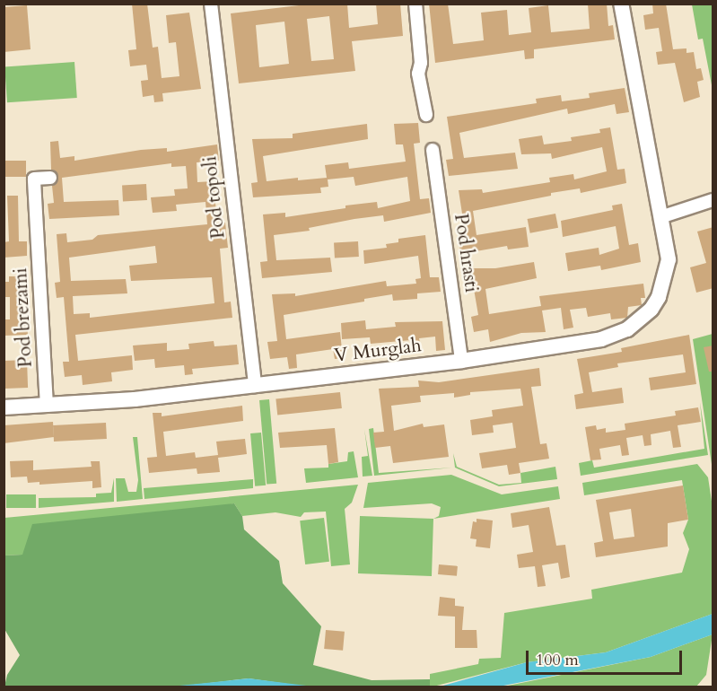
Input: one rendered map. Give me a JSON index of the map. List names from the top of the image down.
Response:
{
  "streets": {
    "street": [
      "Pod topoli",
      "Pod hrasti",
      "Pod brezami",
      "V Murglah"
    ]
  },
  "crossings": [
    ["Pod topoli", "V Murglah"],
    ["Pod hrasti", "V Murglah"],
    ["Pod brezami", "V Murglah"]
  ],
  "scale_bar": "100 m"
}
